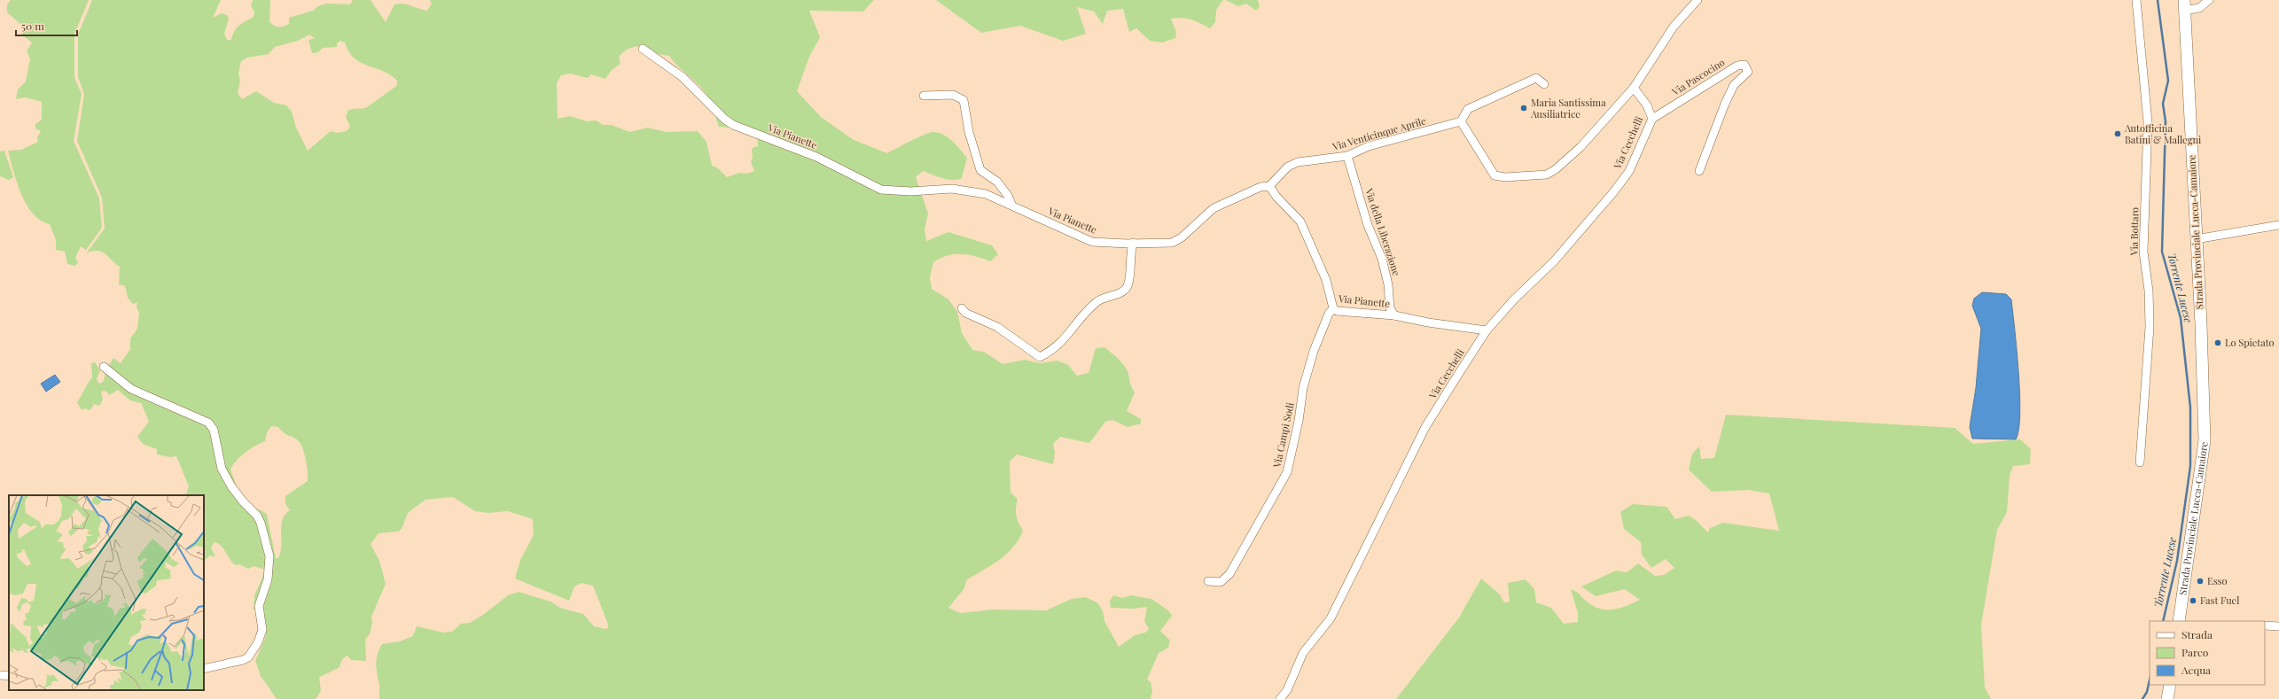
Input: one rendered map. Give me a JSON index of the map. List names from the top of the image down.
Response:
{
  "streets": {
    "main road": ["Strada Provinciale Lucca-Camaiore"],
    "street": [
      "Via Pascocino",
      "Via Venticinque Aprile",
      "Via Pianette",
      "Via Cecchelli",
      "Via Bottaro",
      "Via della Liberazione",
      "Via Campi Sodi"
    ]
  },
  "crossings": [
    ["Via Pascocino", "Via Cecchelli"],
    ["Via Venticinque Aprile", "Via Pianette"],
    ["Via Venticinque Aprile", "Via della Liberazione"],
    ["Via Pianette", "Via Cecchelli"],
    ["Via Pianette", "Via della Liberazione"],
    ["Via Pianette", "Via Campi Sodi"]
  ],
  "water": ["Torrente Lucese"],
  "places": [
    "Maria Santissima Ausiliatrice",
    "Autofficina Batini & Mallegni",
    "Lo Spietato",
    "Esso",
    "Fast Fuel"
  ],
  "legend": ["Strada", "Parco", "Acqua"],
  "scale_bar": "50 m"
}
